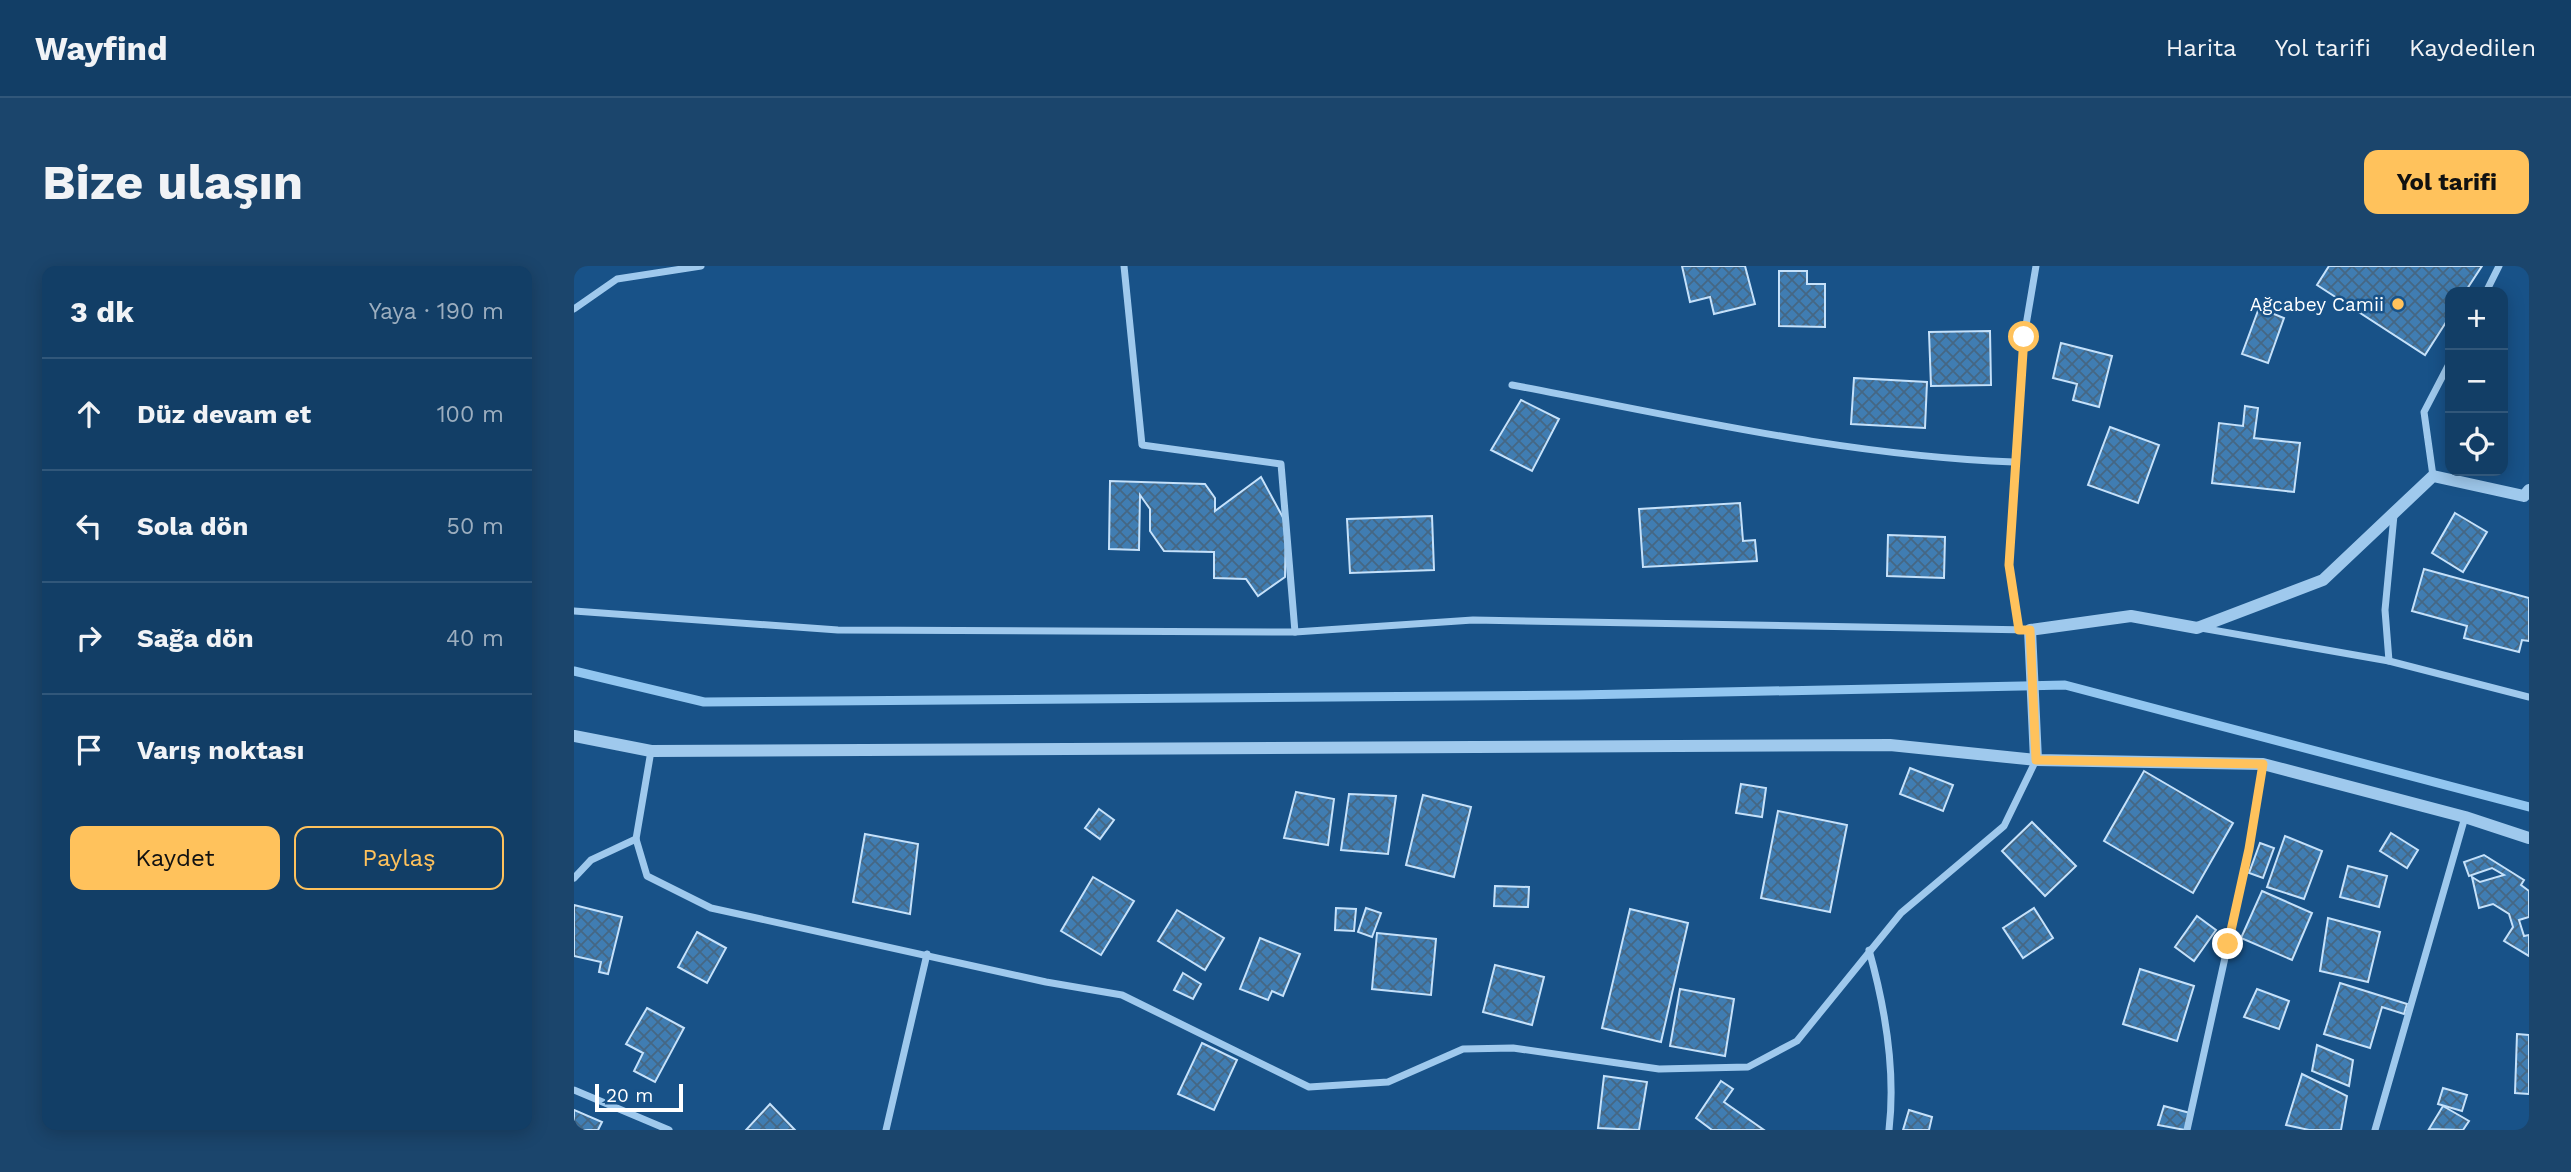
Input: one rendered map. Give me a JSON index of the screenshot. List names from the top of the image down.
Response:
{
  "places": ["Ağcabey Camii"],
  "scale_bar": "20 m",
  "page": {
    "header": "Wayfind",
    "nav": ["Harita", "Yol tarifi", "Kaydedilen"],
    "buttons": [
      "Yol tarifi",
      ["Kaydet", "Paylaş"]
    ],
    "title": "Bize ulaşın",
    "heading": ["3 dk", "Yaya · 190 m"],
    "map_buttons": ["+", "−"],
    "list": [
      ["Düz devam et", "100 m"],
      ["Sola dön", "50 m"],
      ["Sağa dön", "40 m"],
      "Varış noktası"
    ],
    "scale": "20 m"
  }
}
